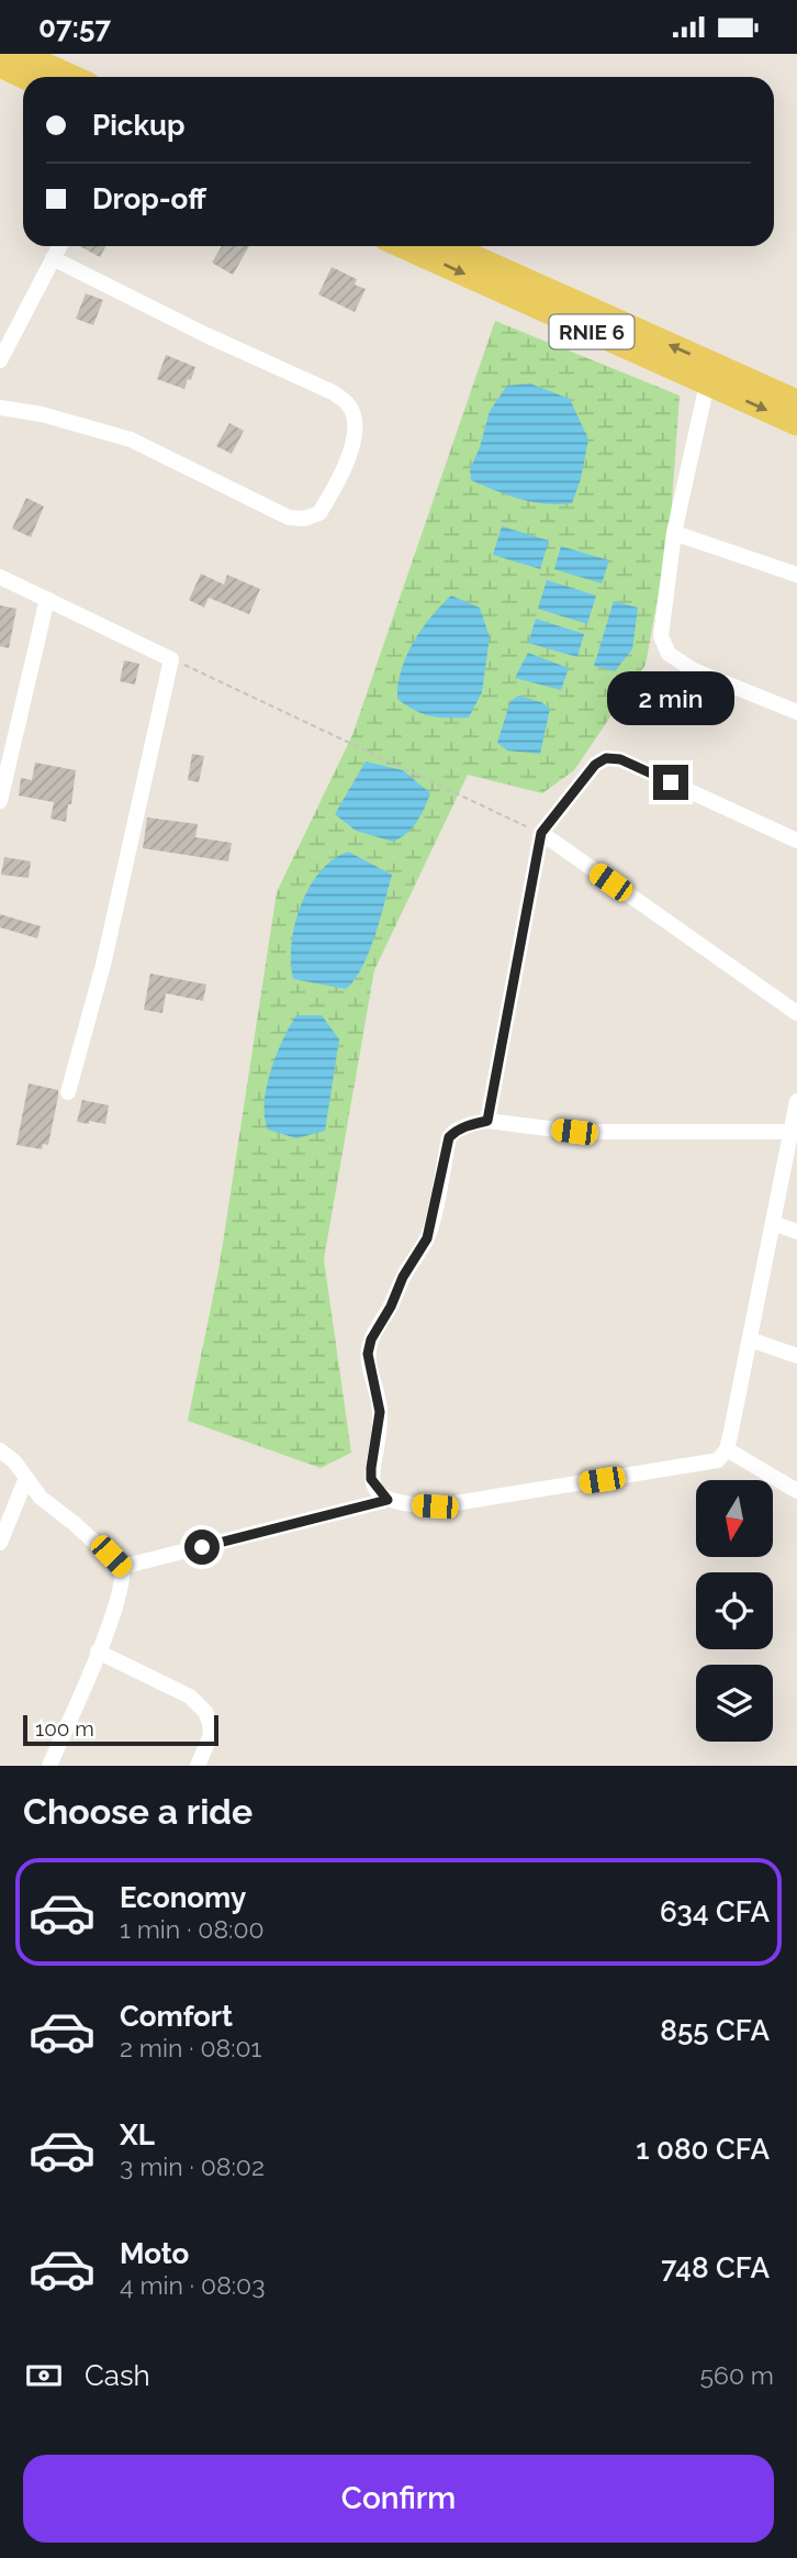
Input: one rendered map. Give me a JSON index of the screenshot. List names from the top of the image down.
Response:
{
  "streets": {
    "main road": ["RNIE 6"]
  },
  "scale_bar": "100 m",
  "north": "bottom",
  "page": {
    "status": "07:57",
    "banner": ["Pickup", "Drop-off"],
    "bubble": "2 min",
    "scale": "100 m",
    "heading": "Choose a ride",
    "list": [
      {
        "name": "Economy",
        "note": "1 min · 08:00",
        "value": "634 CFA"
      },
      {
        "name": "Comfort",
        "note": "2 min · 08:01",
        "value": "855 CFA"
      },
      {
        "name": "XL",
        "note": "3 min · 08:02",
        "value": "1 080 CFA"
      },
      {
        "name": "Moto",
        "note": "4 min · 08:03",
        "value": "748 CFA"
      }
    ],
    "pay": ["Cash", "560 m"],
    "buttons": "Confirm"
  }
}
